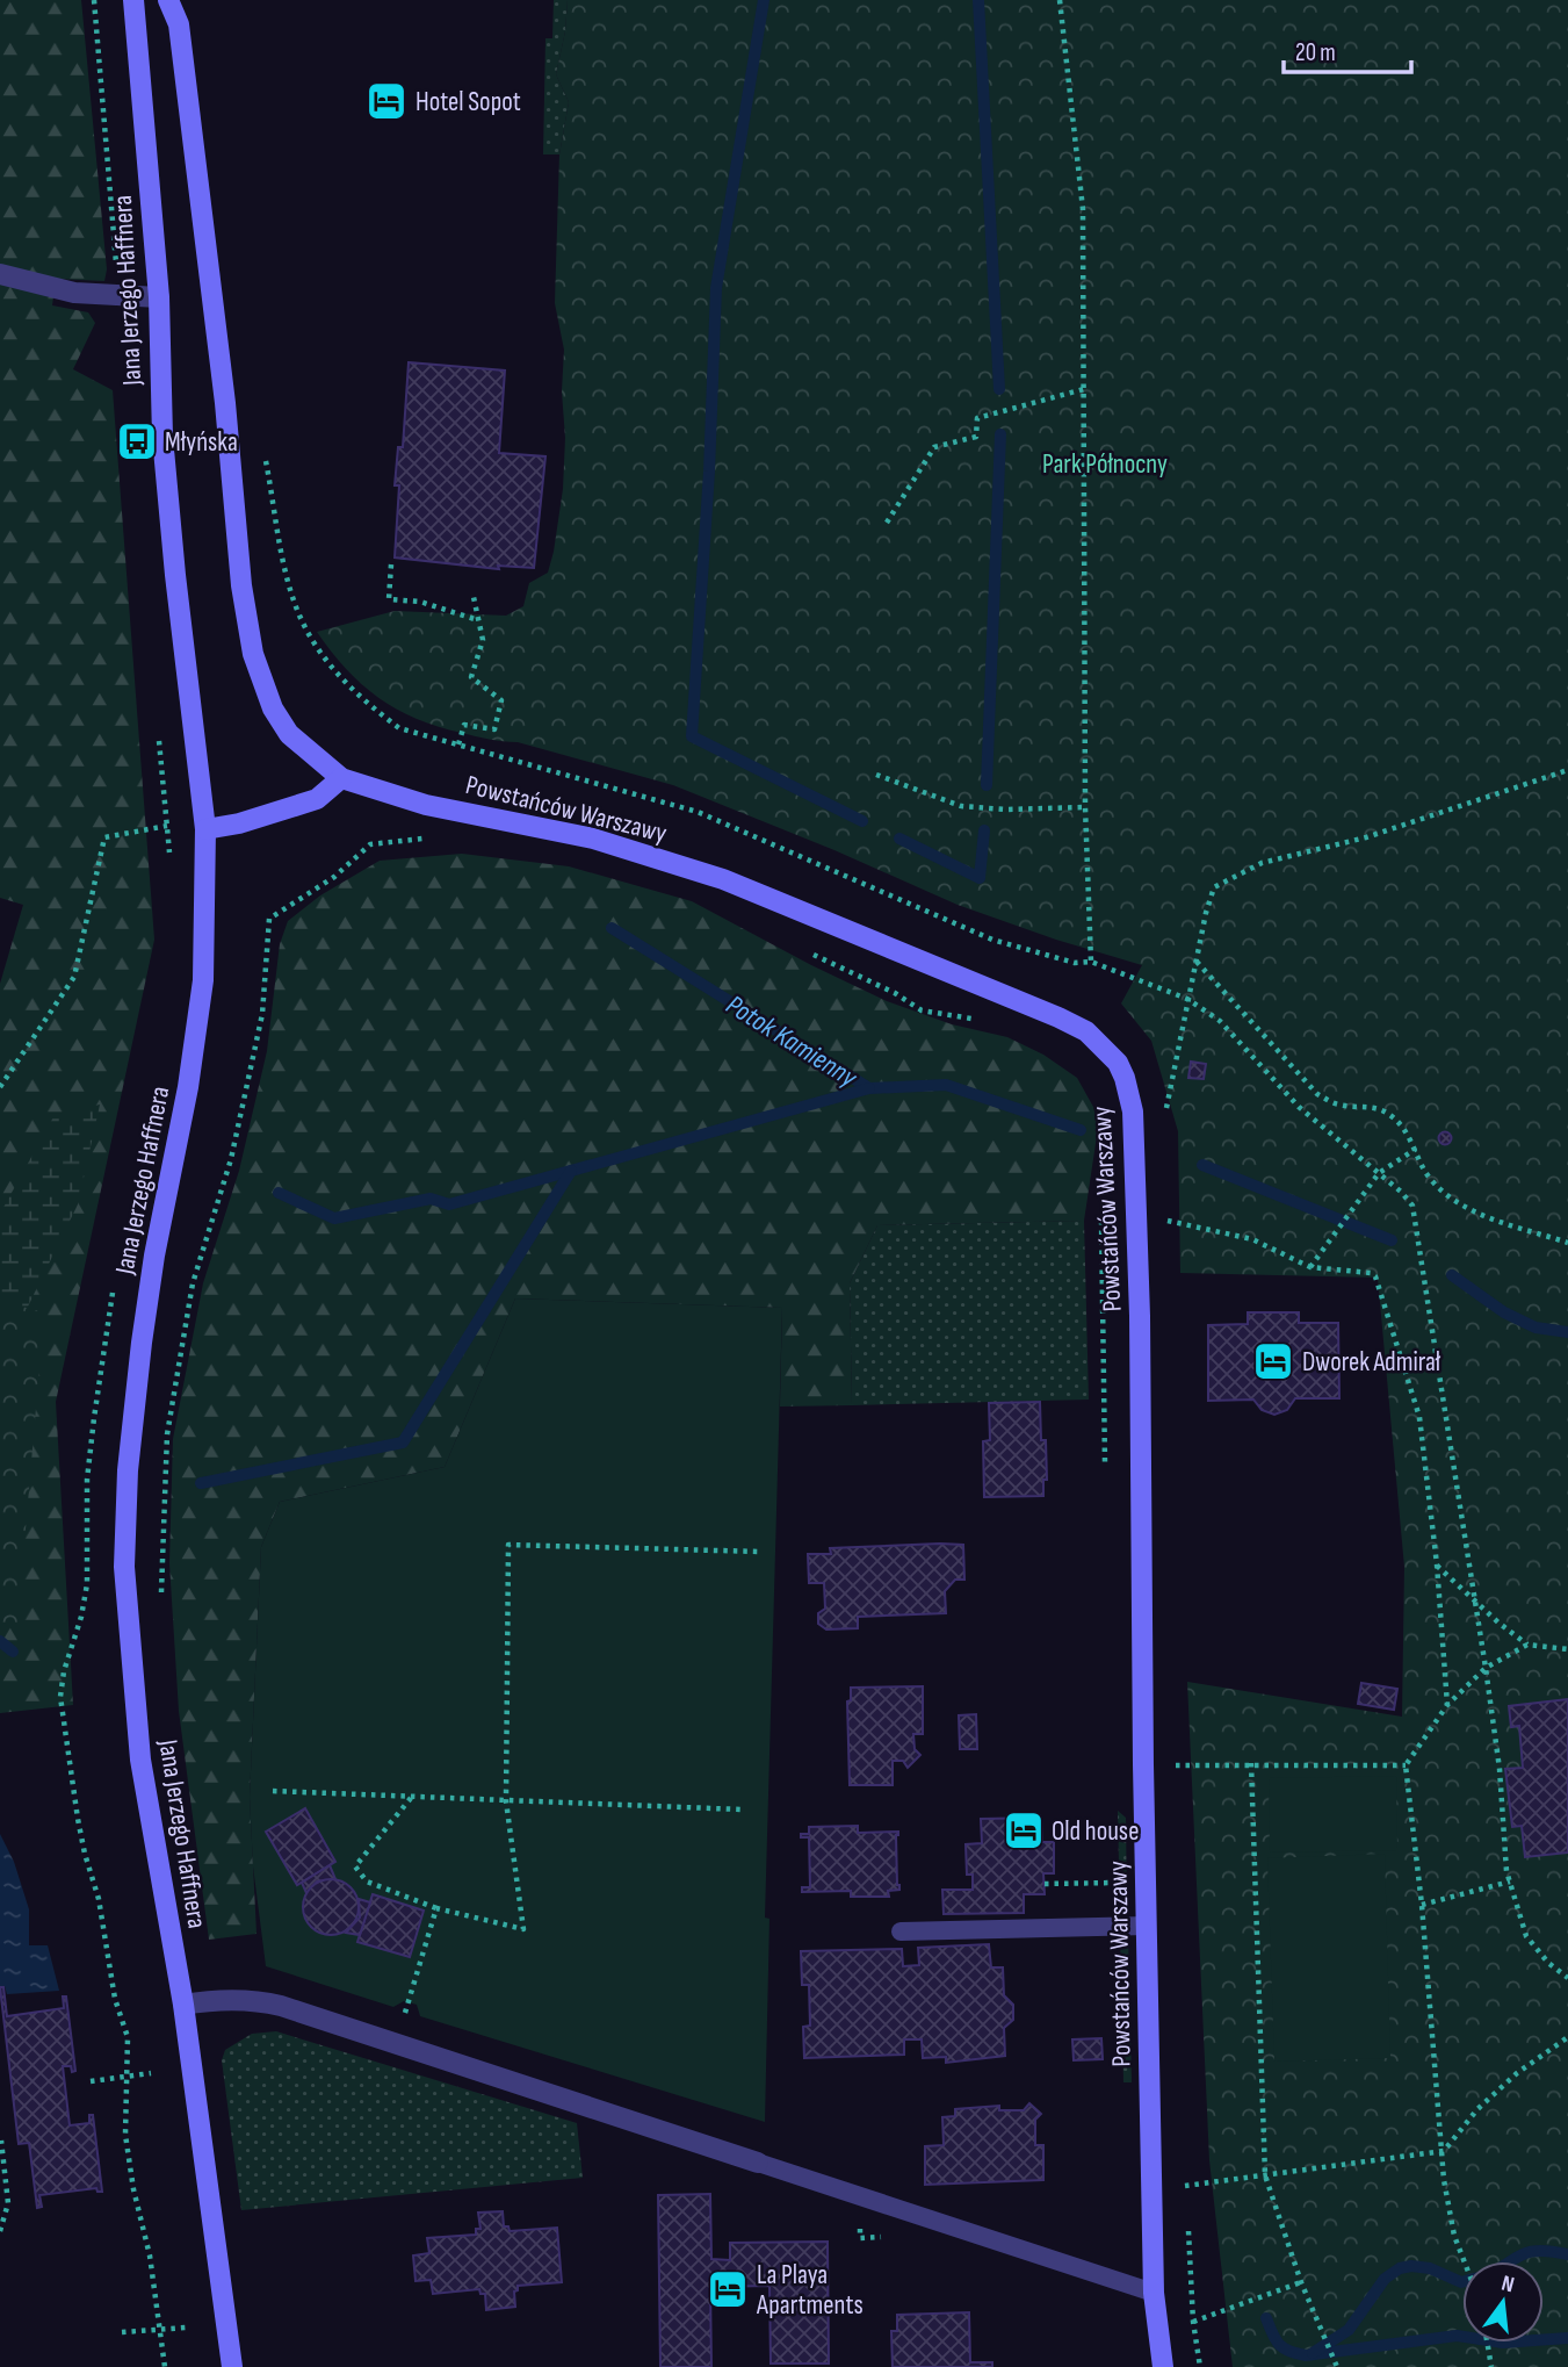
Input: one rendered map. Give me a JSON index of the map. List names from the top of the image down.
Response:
{
  "streets": {
    "street": ["Jana Jerzego Haffnera", "Powstańców Warszawy"]
  },
  "water": ["Potok Kamienny"],
  "parks": ["Park Północny"],
  "places": {
    "hotel": [
      "Hotel Sopot",
      "Dworek Admirał",
      "Old house",
      "La Playa Apartments"
    ],
    "bus stop": ["Młyńska"]
  },
  "scale_bar": "20 m",
  "north": "top"
}
